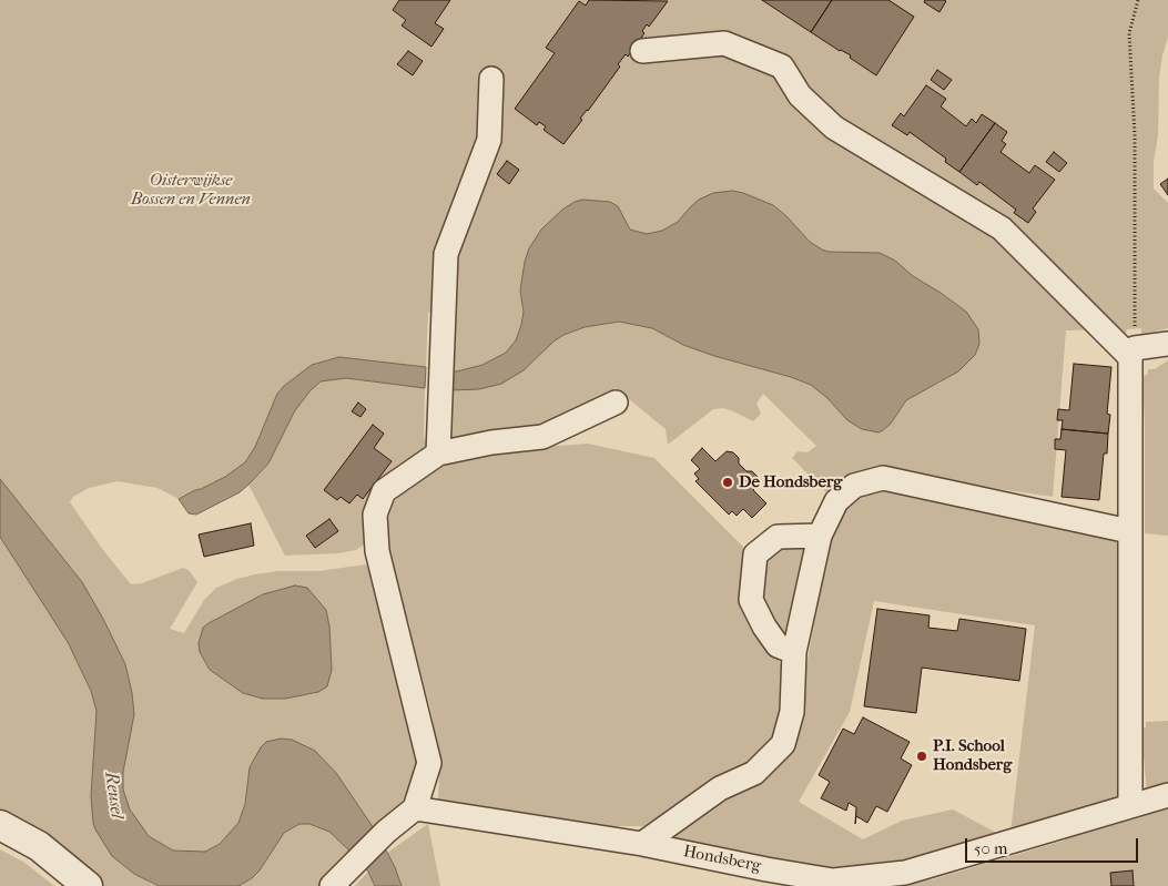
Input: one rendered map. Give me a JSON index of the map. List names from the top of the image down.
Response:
{
  "streets": {
    "street": ["Hondsberg"]
  },
  "water": ["Reusel"],
  "parks": ["Oisterwijkse Bossen en Vennen"],
  "places": ["De Hondsberg", "P.I. School Hondsberg"],
  "scale_bar": "50 m"
}
